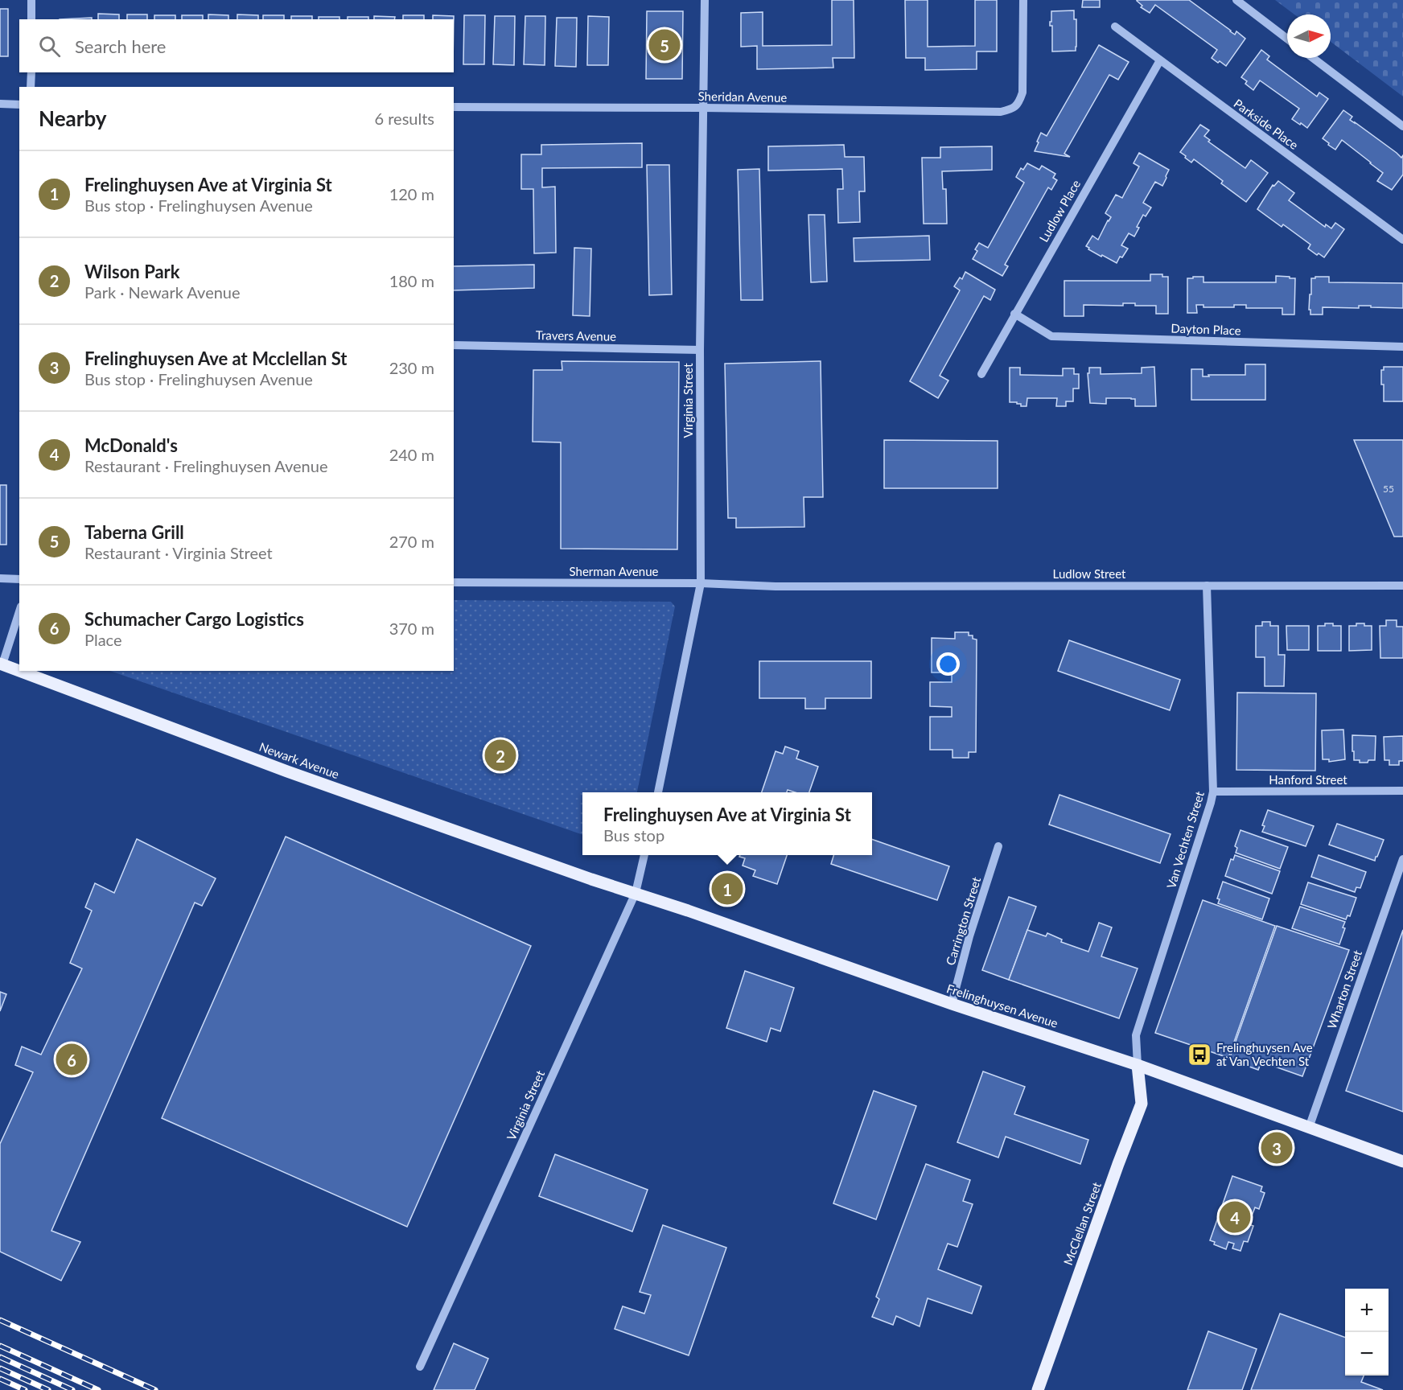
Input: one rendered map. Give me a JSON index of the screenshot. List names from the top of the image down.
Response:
{
  "streets": {
    "main road": ["Newark Avenue", "Frelinghuysen Avenue", "McClellan Street"],
    "street": [
      "Sheridan Avenue",
      "Parkside Place",
      "Ludlow Place",
      "Dayton Place",
      "Travers Avenue",
      "Virginia Street",
      "Sherman Avenue",
      "Ludlow Street",
      "Hanford Street",
      "Van Vechten Street",
      "Carrington Street",
      "Wharton Street"
    ]
  },
  "crossings": [
    ["Sheridan Avenue", "Virginia Street"],
    ["Parkside Place", "Ludlow Place"],
    ["Ludlow Place", "Dayton Place"],
    ["Travers Avenue", "Virginia Street"],
    ["Virginia Street", "Sherman Avenue"],
    ["Virginia Street", "Frelinghuysen Avenue"],
    ["Sherman Avenue", "Ludlow Street"],
    ["Ludlow Street", "Van Vechten Street"],
    ["Newark Avenue", "Frelinghuysen Avenue"],
    ["Hanford Street", "Van Vechten Street"],
    ["Van Vechten Street", "Frelinghuysen Avenue"],
    ["Van Vechten Street", "McClellan Street"],
    ["Carrington Street", "Frelinghuysen Avenue"],
    ["Wharton Street", "Frelinghuysen Avenue"],
    ["Frelinghuysen Avenue", "McClellan Street"]
  ],
  "places": {
    "bus stop": ["Frelinghuysen Ave at Van Vechten St"]
  },
  "house_numbers": ["55"],
  "north": "right",
  "page": {
    "search": "Search here",
    "pins": [
      "5",
      "2",
      "1",
      "6",
      "3",
      "4"
    ],
    "heading": ["Nearby", "6 results"],
    "list": [
      {
        "mark": "1",
        "name": "Frelinghuysen Ave at Virginia St",
        "note": "Bus stop · Frelinghuysen Avenue",
        "value": "120 m"
      },
      {
        "mark": "2",
        "name": "Wilson Park",
        "note": "Park · Newark Avenue",
        "value": "180 m"
      },
      {
        "mark": "3",
        "name": "Frelinghuysen Ave at Mcclellan St",
        "note": "Bus stop · Frelinghuysen Avenue",
        "value": "230 m"
      },
      {
        "mark": "4",
        "name": "McDonald's",
        "note": "Restaurant · Frelinghuysen Avenue",
        "value": "240 m"
      },
      {
        "mark": "5",
        "name": "Taberna Grill",
        "note": "Restaurant · Virginia Street",
        "value": "270 m"
      },
      {
        "mark": "6",
        "name": "Schumacher Cargo Logistics",
        "note": "Place",
        "value": "370 m"
      }
    ],
    "popup": ["Frelinghuysen Ave at Virginia St", "Bus stop"],
    "map_buttons": ["+", "−"]
  }
}
